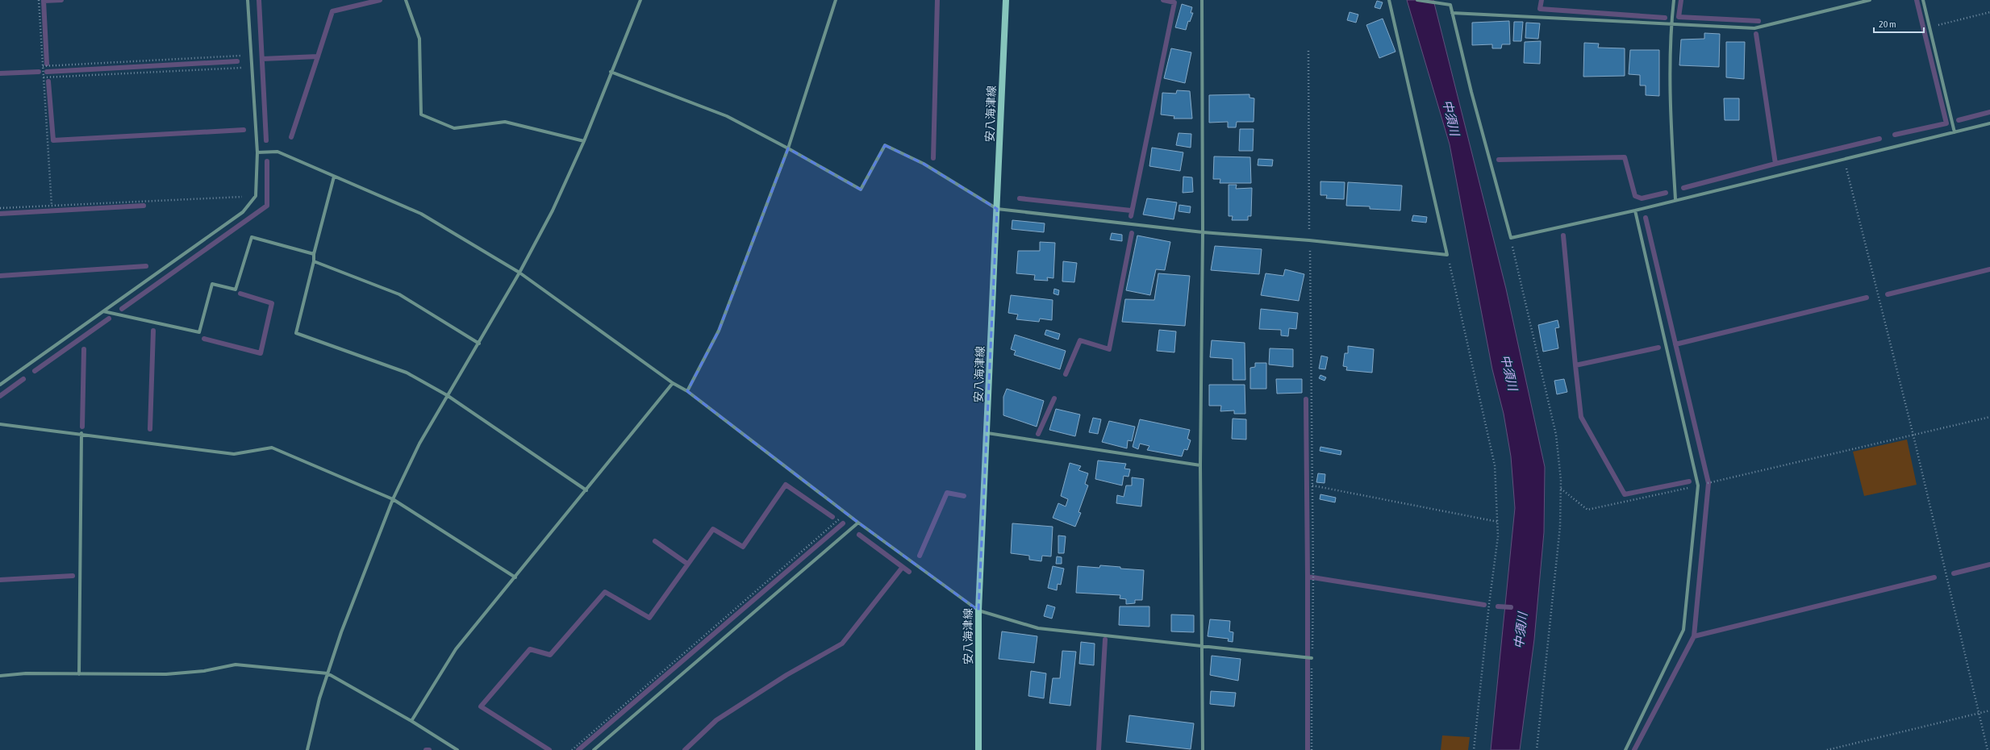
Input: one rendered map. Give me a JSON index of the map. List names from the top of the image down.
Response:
{
  "streets": {
    "main road": ["安八海津線"]
  },
  "water": ["中須川"],
  "scale_bar": "20 m"
}
